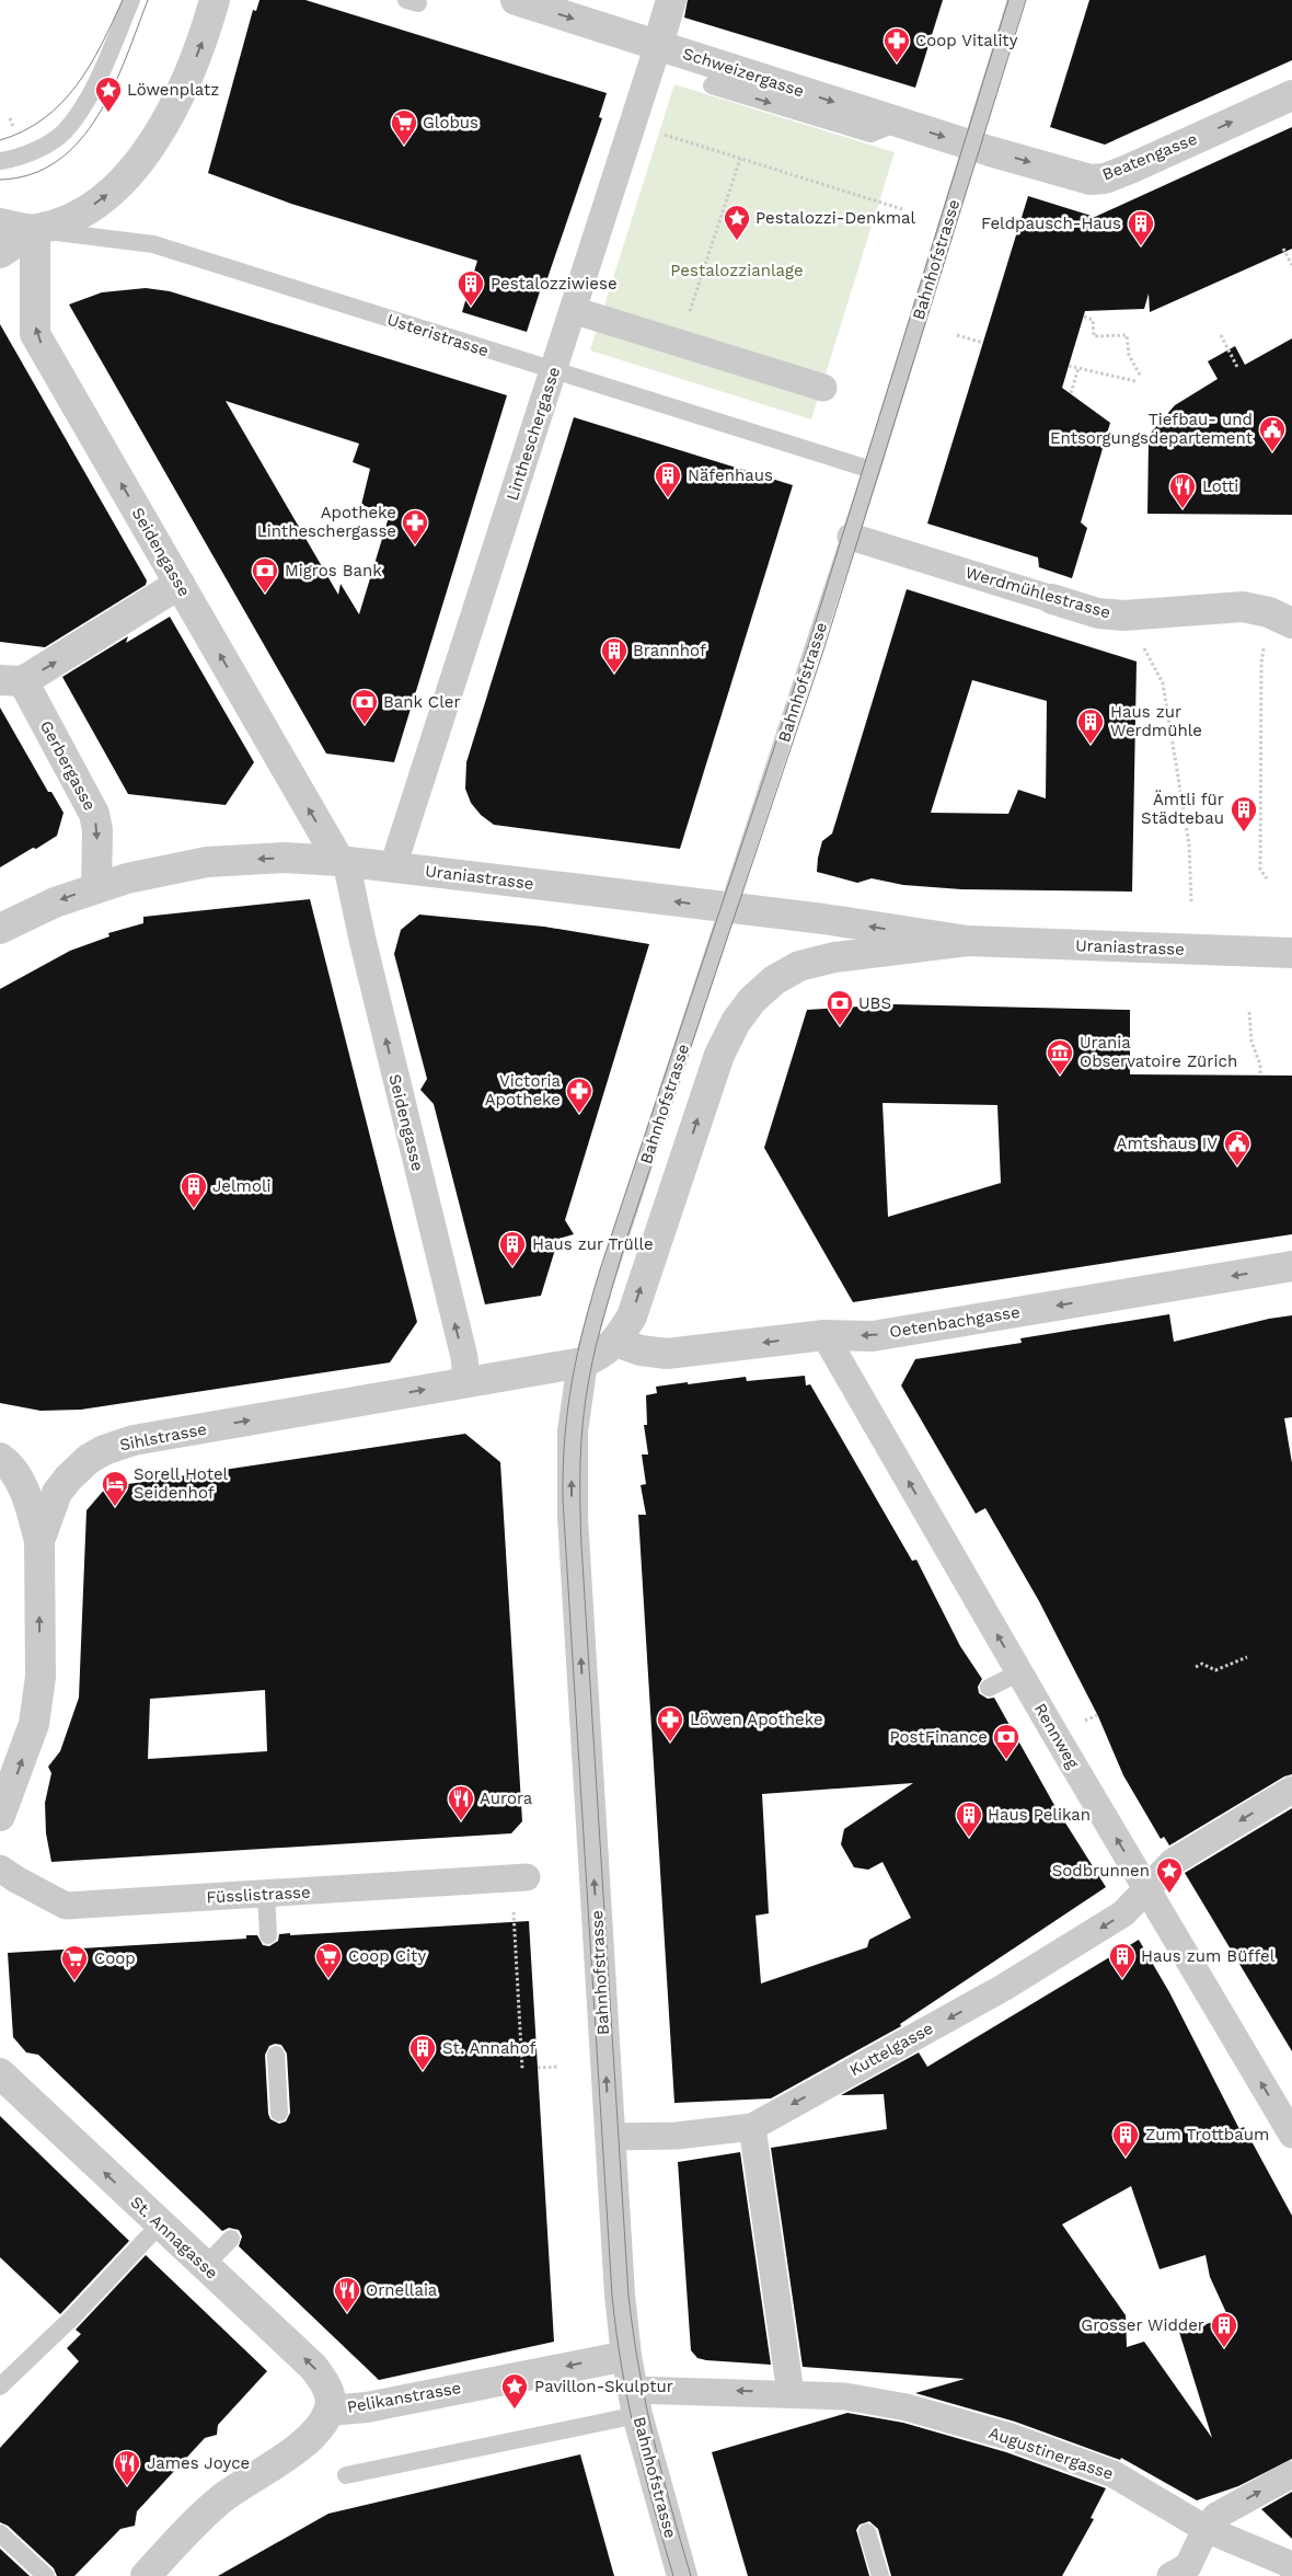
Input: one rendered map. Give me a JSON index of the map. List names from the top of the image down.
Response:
{
  "streets": {
    "street": [
      "Schweizergasse",
      "Beatengasse",
      "Bahnhofstrasse",
      "Usteristrasse",
      "Lintheschergasse",
      "Seidengasse",
      "Werdmühlestrasse",
      "Gerbergasse",
      "Uraniastrasse",
      "Oetenbachgasse",
      "Sihlstrasse",
      "Rennweg",
      "Füsslistrasse",
      "Kuttelgasse",
      "St. Annagasse",
      "Pelikanstrasse",
      "Augustinergasse"
    ]
  },
  "crossings": [
    ["Schweizergasse", "Beatengasse"],
    ["Schweizergasse", "Bahnhofstrasse"],
    ["Schweizergasse", "Lintheschergasse"],
    ["Beatengasse", "Bahnhofstrasse"],
    ["Bahnhofstrasse", "Usteristrasse"],
    ["Bahnhofstrasse", "Werdmühlestrasse"],
    ["Bahnhofstrasse", "Uraniastrasse"],
    ["Bahnhofstrasse", "Sihlstrasse"],
    ["Bahnhofstrasse", "Kuttelgasse"],
    ["Bahnhofstrasse", "Pelikanstrasse"],
    ["Bahnhofstrasse", "Augustinergasse"],
    ["Usteristrasse", "Lintheschergasse"],
    ["Usteristrasse", "Seidengasse"],
    ["Lintheschergasse", "Uraniastrasse"],
    ["Seidengasse", "Gerbergasse"],
    ["Seidengasse", "Uraniastrasse"],
    ["Seidengasse", "Sihlstrasse"],
    ["Gerbergasse", "Uraniastrasse"],
    ["Uraniastrasse", "Oetenbachgasse"],
    ["Oetenbachgasse", "Rennweg"],
    ["Rennweg", "Kuttelgasse"],
    ["St. Annagasse", "Pelikanstrasse"]
  ],
  "one_way": [
    "Schweizergasse",
    "Beatengasse",
    "Seidengasse",
    "Oetenbachgasse",
    "Sihlstrasse",
    "Rennweg",
    "Kuttelgasse",
    "St. Annagasse",
    "Pelikanstrasse"
  ],
  "parks": ["Pestalozzianlage"],
  "places": {
    "pharmacy": [
      "Coop Vitality",
      "Apotheke Lintheschergasse",
      "Victoria Apotheke",
      "Löwen Apotheke"
    ],
    "place": [
      "Löwenplatz",
      "Pestalozzi-Denkmal",
      "Sodbrunnen",
      "Pavillon-Skulptur"
    ],
    "supermarket": ["Globus", "Coop City", "Coop"],
    "building": [
      "Feldpausch-Haus",
      "Pestalozziwiese",
      "Näfenhaus",
      "Brannhof",
      "Haus zur Werdmühle",
      "Ämtli für Städtebau",
      "Jelmoli",
      "Haus zur Trülle",
      "Haus Pelikan",
      "Haus zum Büffel",
      "St. Annahof",
      "Zum Trottbaum",
      "Grosser Widder"
    ],
    "public building": ["Tiefbau- und Entsorgungsdepartement", "Amtshaus IV"],
    "restaurant": [
      "Lotti",
      "Aurora",
      "Ornellaia",
      "James Joyce"
    ],
    "bank": [
      "Migros Bank",
      "Bank Cler",
      "UBS",
      "PostFinance"
    ],
    "museum": ["Urania Observatoire Zürich"],
    "hotel": ["Sorell Hotel Seidenhof"]
  }
}
